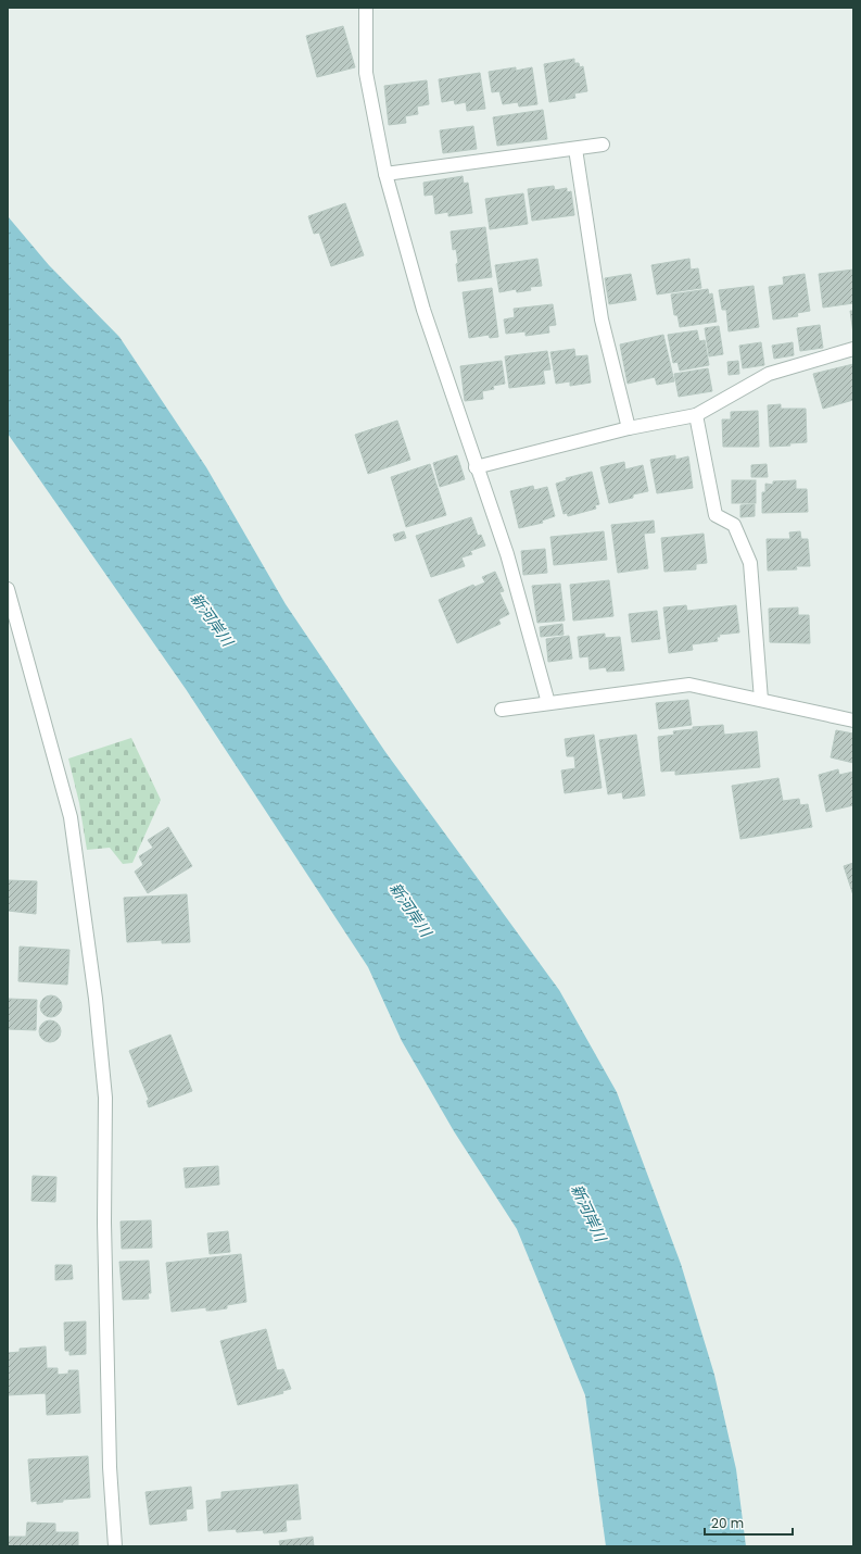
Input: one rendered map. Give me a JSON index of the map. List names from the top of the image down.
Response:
{
  "water": ["新河岸川"],
  "scale_bar": "20 m"
}
